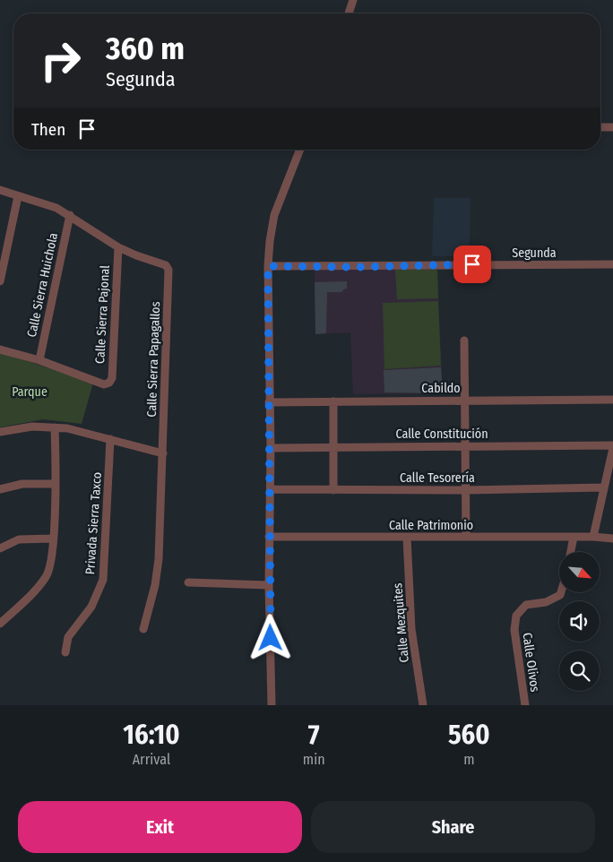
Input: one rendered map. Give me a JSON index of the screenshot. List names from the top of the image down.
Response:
{
  "streets": {
    "street": [
      "Segunda",
      "Calle Sierra Huichola",
      "Calle Sierra Pajonal",
      "Calle Sierra Papagallos",
      "Cabildo",
      "Calle Constitución",
      "Calle Tesorería",
      "Privada Sierra Taxco",
      "Calle Patrimonio",
      "Calle Mezquites",
      "Calle Olivos"
    ]
  },
  "crossings": [
    ["Calle Sierra Huichola", "Calle Sierra Pajonal"],
    ["Calle Sierra Pajonal", "Calle Sierra Papagallos"],
    ["Calle Patrimonio", "Calle Mezquites"]
  ],
  "parks": ["Parque"],
  "north": "bottom right",
  "page": {
    "turn": ["360 m", "Segunda"],
    "then": "Then",
    "eta": [
      "16:10",
      "Arrival",
      "7",
      "min",
      "560",
      "m"
    ],
    "buttons": ["Exit", "Share"]
  }
}
